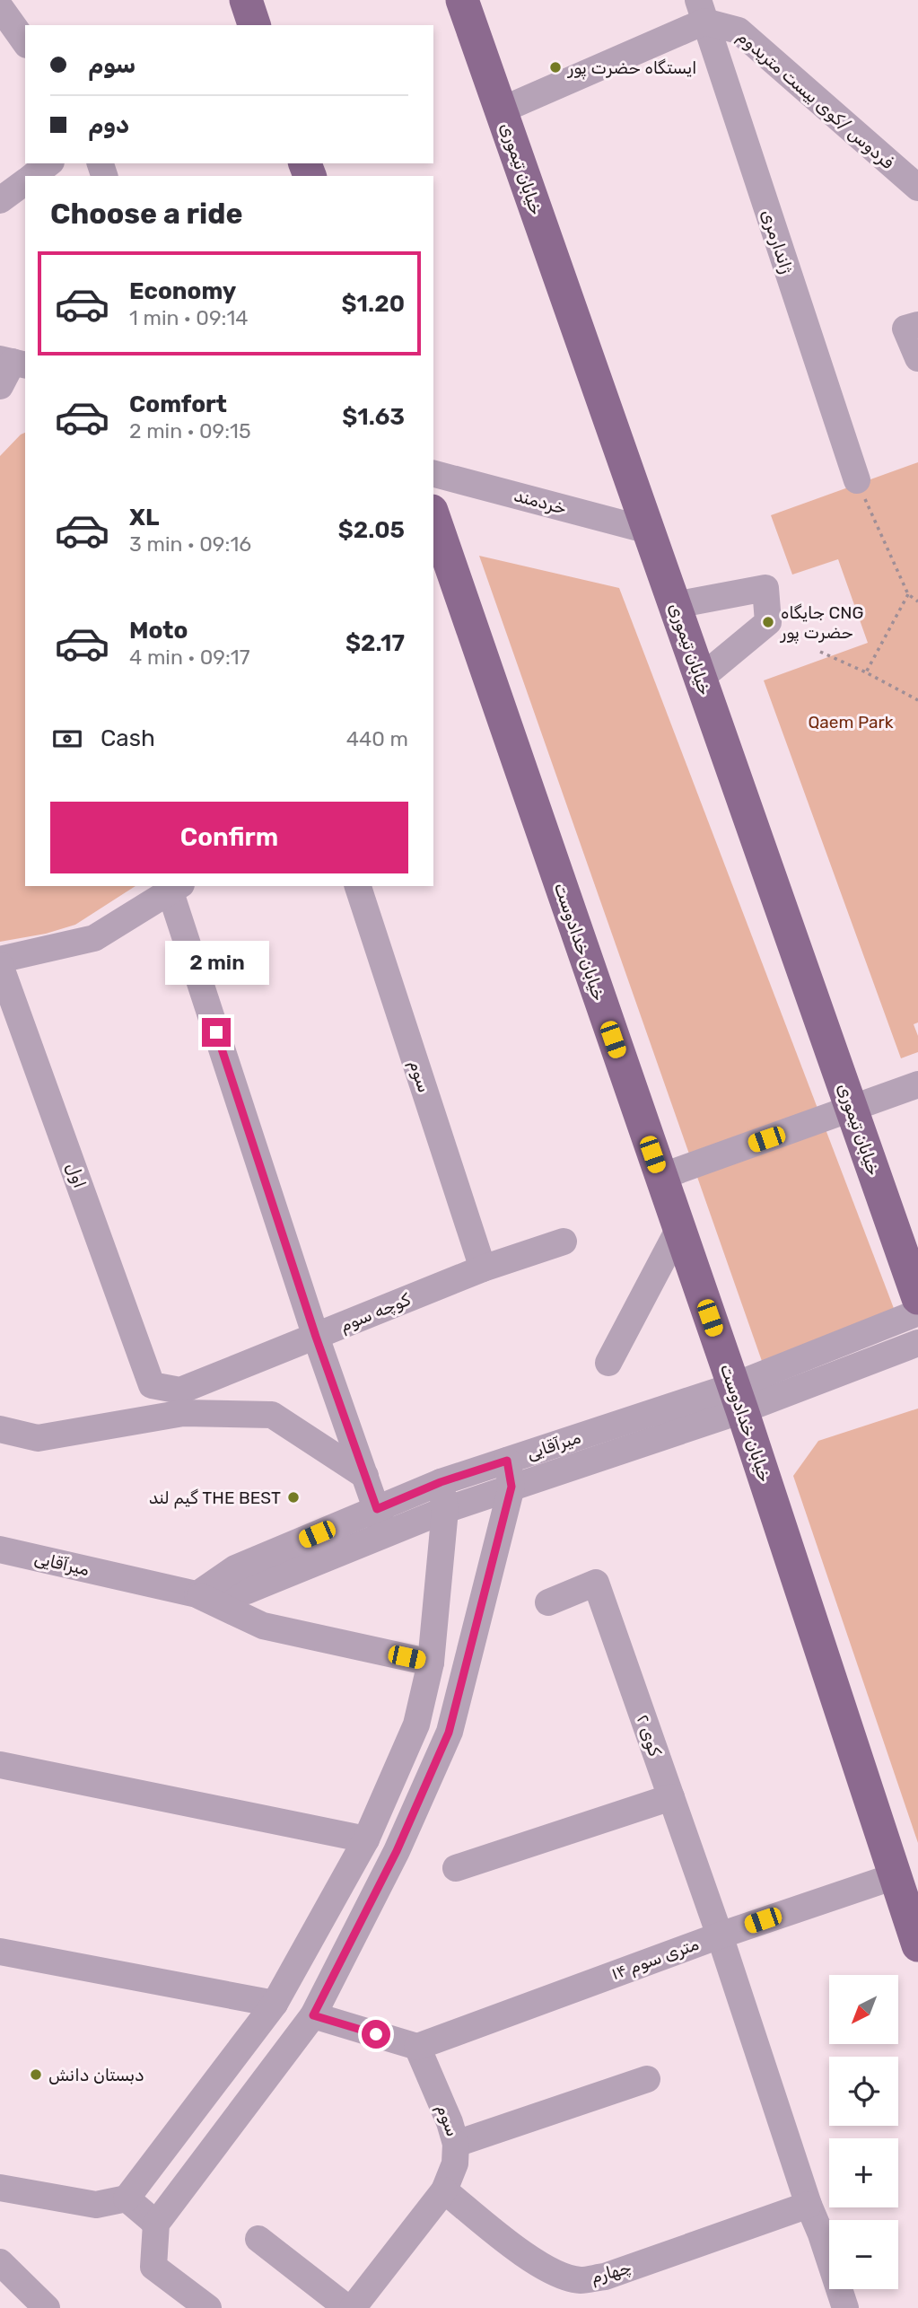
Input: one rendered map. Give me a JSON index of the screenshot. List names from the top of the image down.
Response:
{
  "streets": {
    "main road": ["خیابان تیموری", "خیابان خدادوست"],
    "street": [
      "فردوس /کوی بیست متریدوم",
      "ژاندارمری",
      "خردمند",
      "سوم",
      "اول",
      "کوچه سوم",
      "میرآقایی",
      "کوی ۲",
      "۱۴ متری سوم",
      "چهارم"
    ]
  },
  "crossings": [
    ["فردوس /کوی بیست متریدوم", "ژاندارمری"],
    ["خیابان تیموری", "خردمند"],
    ["خیابان خدادوست", "میرآقایی"],
    ["خیابان خدادوست", "۱۴ متری سوم"],
    ["سوم", "کوچه سوم"],
    ["سوم", "۱۴ متری سوم"],
    ["اول", "کوچه سوم"],
    ["کوی ۲", "۱۴ متری سوم"],
    ["کوی ۲", "چهارم"]
  ],
  "parks": ["Qaem Park"],
  "places": [
    "ایستگاه حضرت پور",
    "جایگاه CNG حضرت پور",
    "گیم لند THE BEST",
    "دبستان دانش"
  ],
  "north": "bottom left",
  "page": {
    "banner": ["سوم", "دوم"],
    "heading": "Choose a ride",
    "list": [
      {
        "name": "Economy",
        "note": "1 min · 09:14",
        "value": "$1.20"
      },
      {
        "name": "Comfort",
        "note": "2 min · 09:15",
        "value": "$1.63"
      },
      {
        "name": "XL",
        "note": "3 min · 09:16",
        "value": "$2.05"
      },
      {
        "name": "Moto",
        "note": "4 min · 09:17",
        "value": "$2.17"
      }
    ],
    "pay": ["Cash", "440 m"],
    "buttons": "Confirm",
    "bubble": "2 min",
    "map_buttons": ["+", "−"]
  }
}
